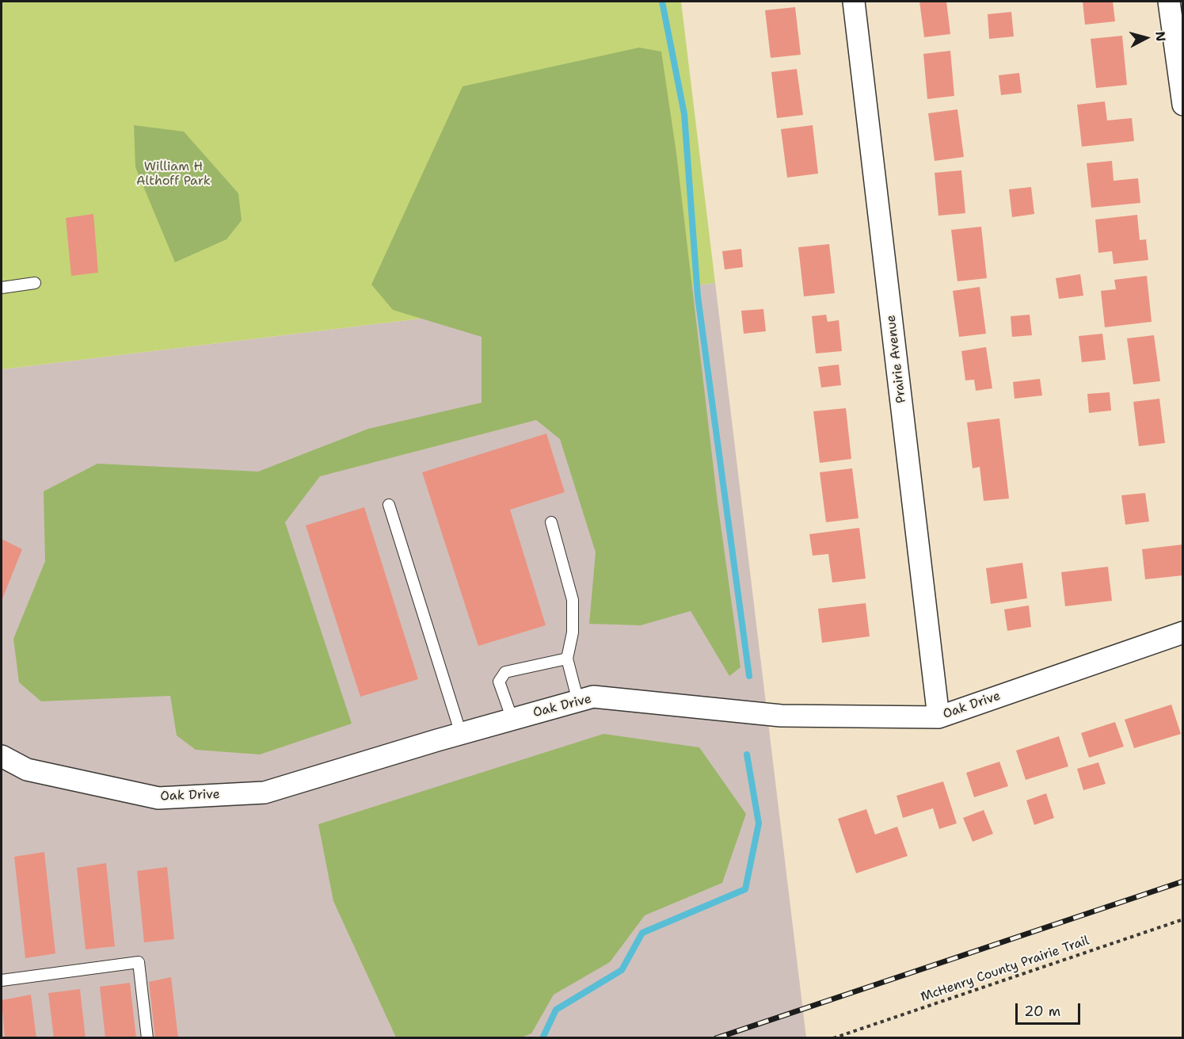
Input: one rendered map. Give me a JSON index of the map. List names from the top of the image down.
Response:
{
  "streets": {
    "street": ["Prairie Avenue", "Oak Drive"],
    "path": ["McHenry County Prairie Trail"]
  },
  "crossings": [
    ["Prairie Avenue", "Oak Drive"]
  ],
  "parks": ["William H Althoff Park"],
  "scale_bar": "20 m",
  "north": "right"
}
